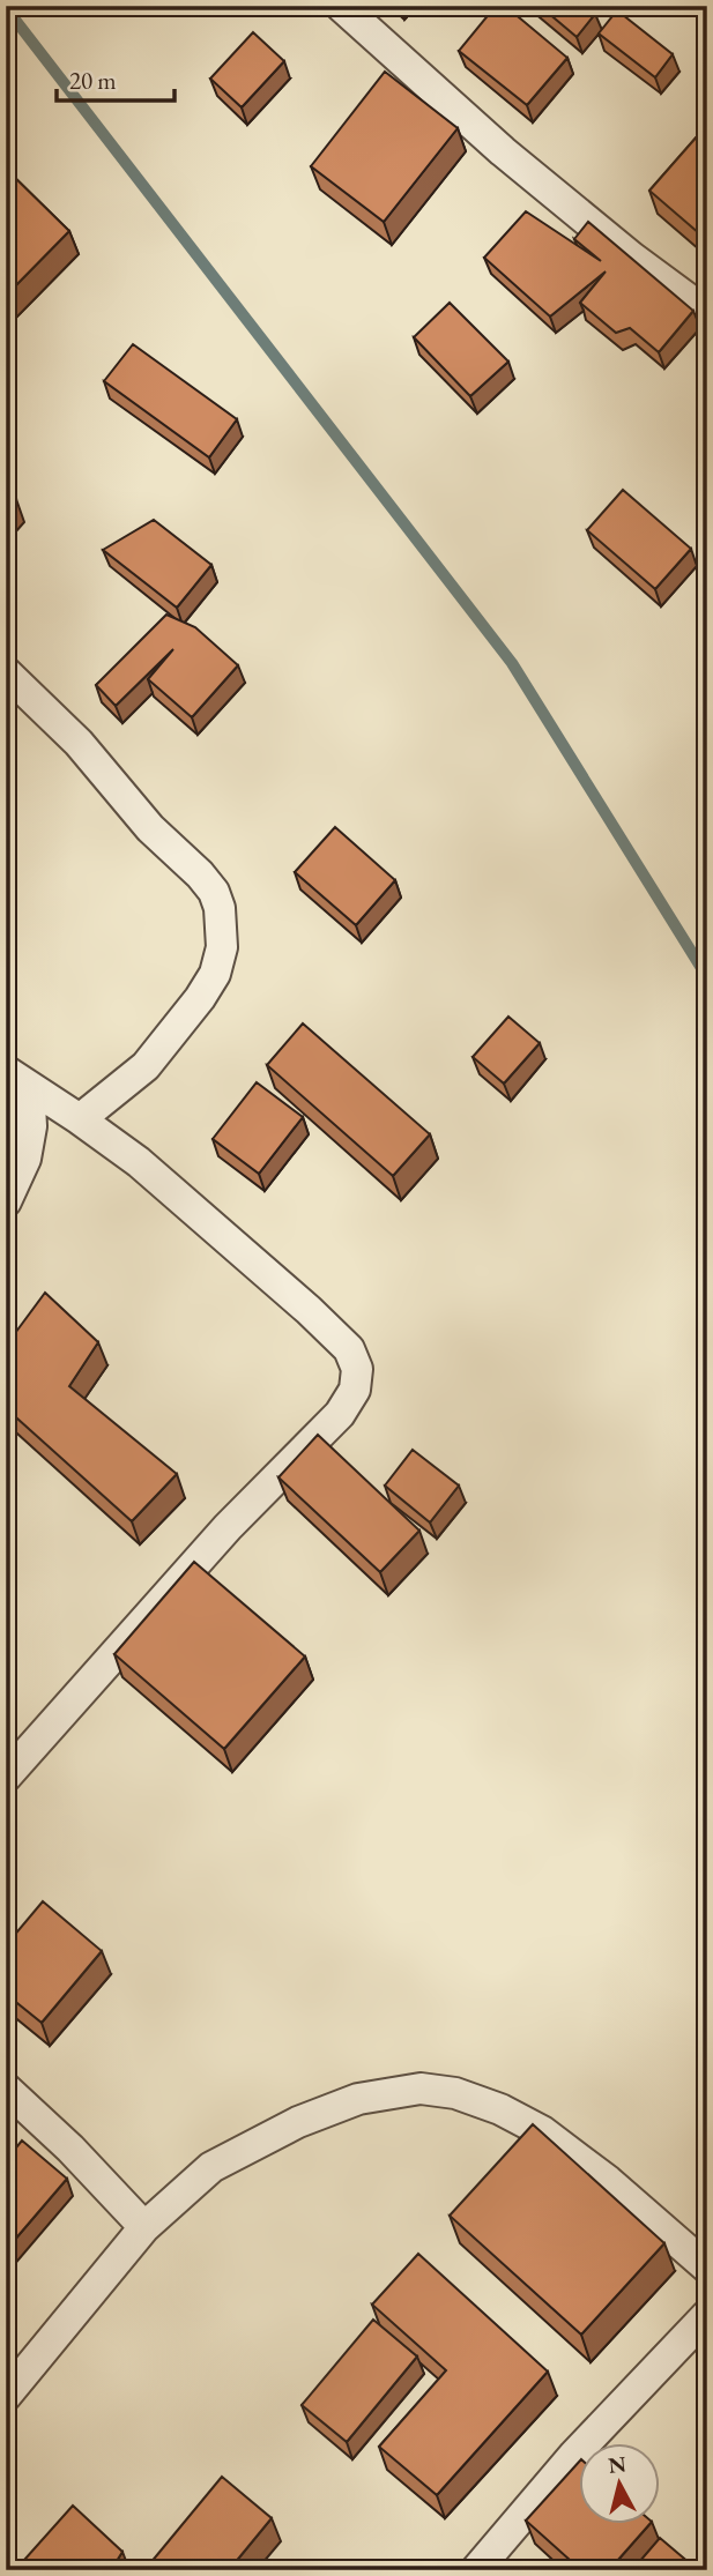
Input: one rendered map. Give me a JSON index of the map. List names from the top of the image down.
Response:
{
  "scale_bar": "20 m",
  "north": "top"
}
